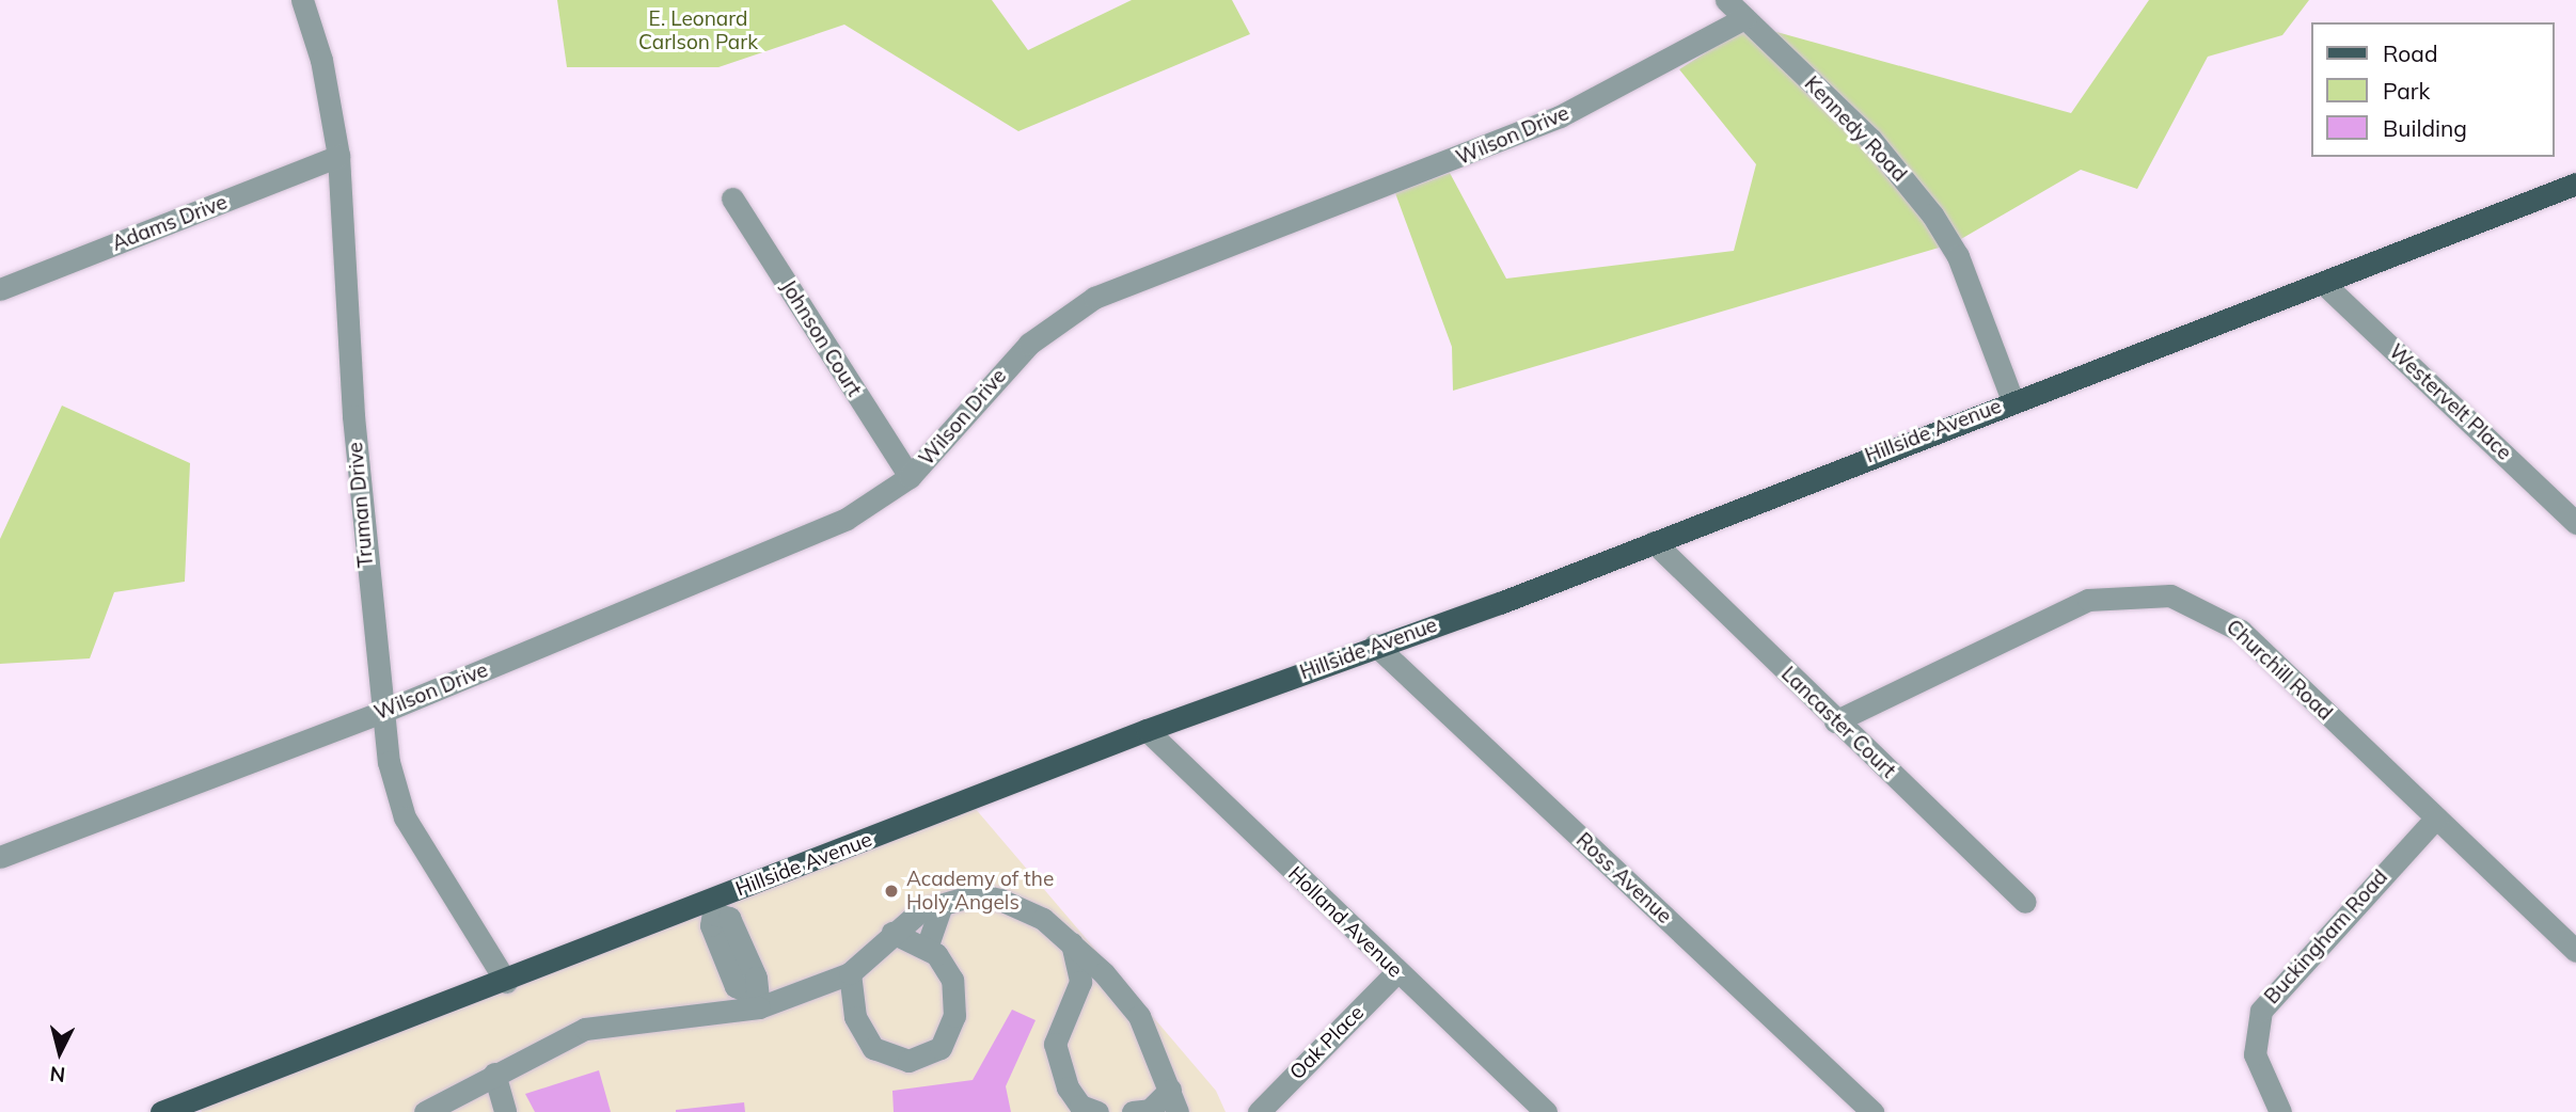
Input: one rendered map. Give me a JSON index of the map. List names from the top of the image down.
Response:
{
  "streets": {
    "main road": ["Hillside Avenue"],
    "street": [
      "Kennedy Road",
      "Wilson Drive",
      "Adams Drive",
      "Johnson Court",
      "Westervelt Place",
      "Truman Drive",
      "Churchill Road",
      "Lancaster Court",
      "Ross Avenue",
      "Holland Avenue",
      "Buckingham Road",
      "Oak Place"
    ]
  },
  "crossings": [
    ["Kennedy Road", "Wilson Drive"],
    ["Kennedy Road", "Hillside Avenue"],
    ["Wilson Drive", "Johnson Court"],
    ["Wilson Drive", "Truman Drive"],
    ["Adams Drive", "Truman Drive"],
    ["Westervelt Place", "Hillside Avenue"],
    ["Hillside Avenue", "Truman Drive"],
    ["Hillside Avenue", "Lancaster Court"],
    ["Hillside Avenue", "Ross Avenue"],
    ["Hillside Avenue", "Holland Avenue"],
    ["Churchill Road", "Lancaster Court"],
    ["Churchill Road", "Buckingham Road"],
    ["Holland Avenue", "Oak Place"]
  ],
  "parks": ["E. Leonard Carlson Park"],
  "places": ["Academy of the Holy Angels"],
  "legend": ["Road", "Park", "Building"],
  "north": "bottom"
}
